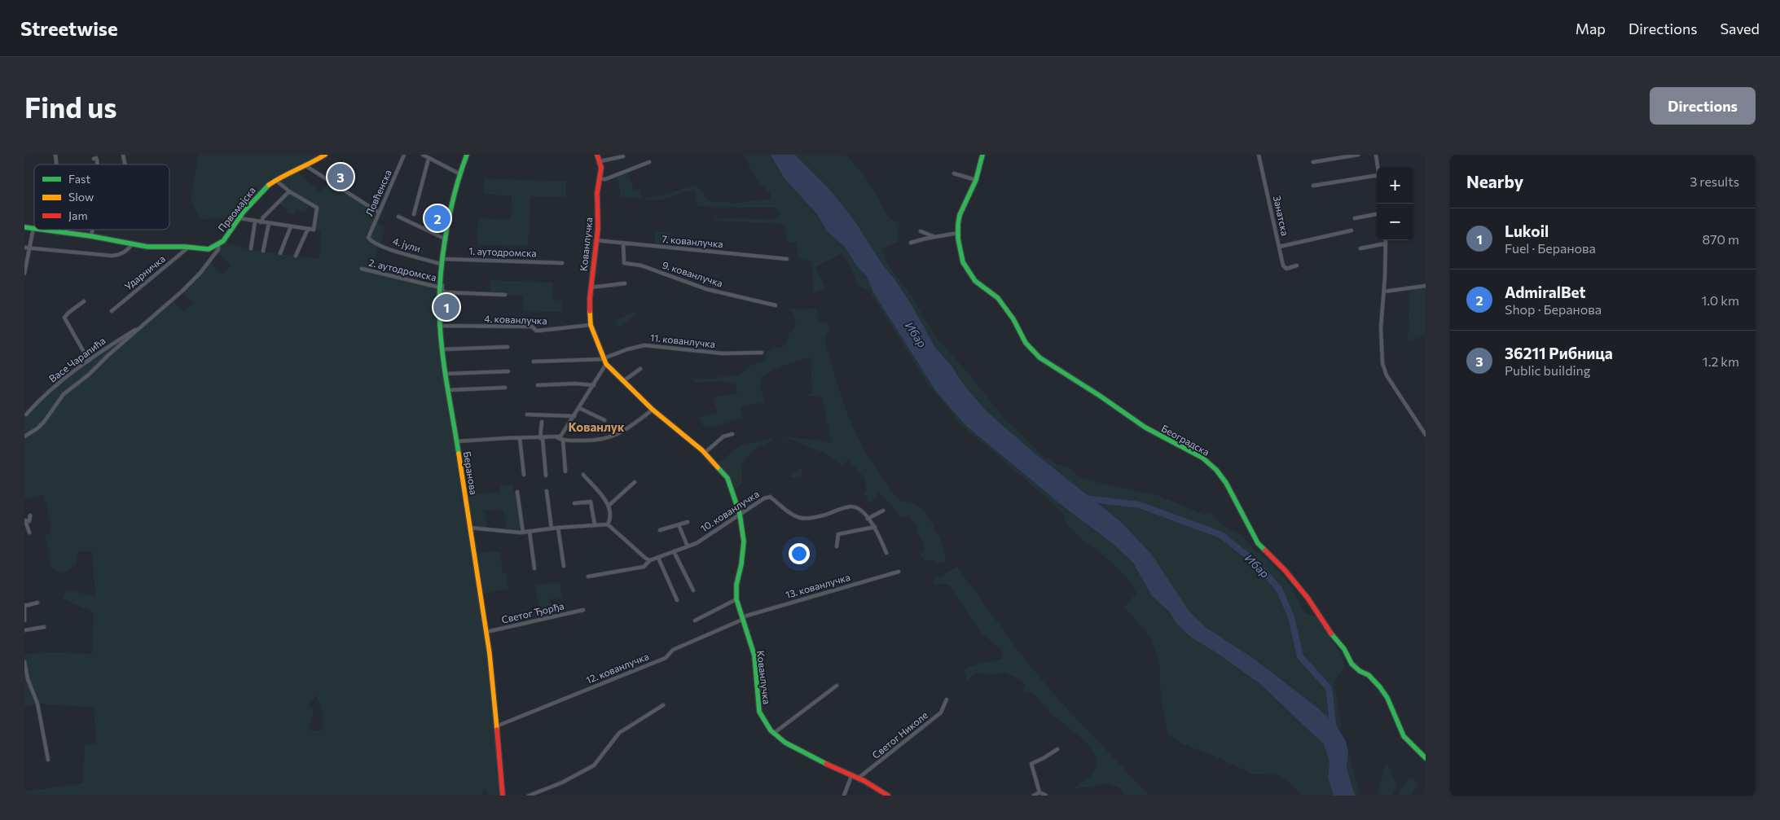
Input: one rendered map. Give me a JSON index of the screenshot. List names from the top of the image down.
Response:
{
  "streets": {
    "street": [
      "Ловћенска",
      "Првомајска",
      "Занатска",
      "7. кованлучка",
      "Кованлучка",
      "4. јули",
      "1. аутодромска",
      "2. аутодромска",
      "Ударничка",
      "9. кованлучка",
      "4. кованлучка",
      "11. кованлучка",
      "Васе Чарапића",
      "Београдска",
      "Беранова",
      "10. кованлучка",
      "13. кованлучка",
      "Светог Ђорђа",
      "12. кованлучка",
      "Светог Николе"
    ]
  },
  "crossings": [
    ["Ловћенска", "4. јули"],
    ["Првомајска", "Ударничка"],
    ["7. кованлучка", "Кованлучка"],
    ["7. кованлучка", "9. кованлучка"],
    ["Кованлучка", "4. кованлучка"],
    ["Кованлучка", "11. кованлучка"],
    ["Кованлучка", "10. кованлучка"],
    ["Кованлучка", "13. кованлучка"],
    ["Кованлучка", "12. кованлучка"],
    ["Кованлучка", "Светог Николе"],
    ["4. јули", "Беранова"],
    ["1. аутодромска", "Беранова"],
    ["2. аутодромска", "Беранова"],
    ["4. кованлучка", "Беранова"],
    ["Беранова", "Светог Ђорђа"],
    ["Беранова", "12. кованлучка"],
    ["13. кованлучка", "12. кованлучка"]
  ],
  "districts": ["Кованлук"],
  "water": ["Ибар"],
  "legend": ["Fast", "Slow", "Jam"],
  "page": {
    "header": "Streetwise",
    "nav": ["Map", "Directions", "Saved"],
    "buttons": "Directions",
    "title": "Find us",
    "heading": ["Nearby", "3 results"],
    "pins": ["3", "2", "1"],
    "map_buttons": ["+", "−"],
    "list": [
      {
        "mark": "1",
        "name": "Lukoil",
        "note": "Fuel · Беранова",
        "value": "870 m"
      },
      {
        "mark": "2",
        "name": "AdmiralBet",
        "note": "Shop · Беранова",
        "value": "1.0 km"
      },
      {
        "mark": "3",
        "name": "36211 Рибница",
        "note": "Public building",
        "value": "1.2 km"
      }
    ]
  }
}
